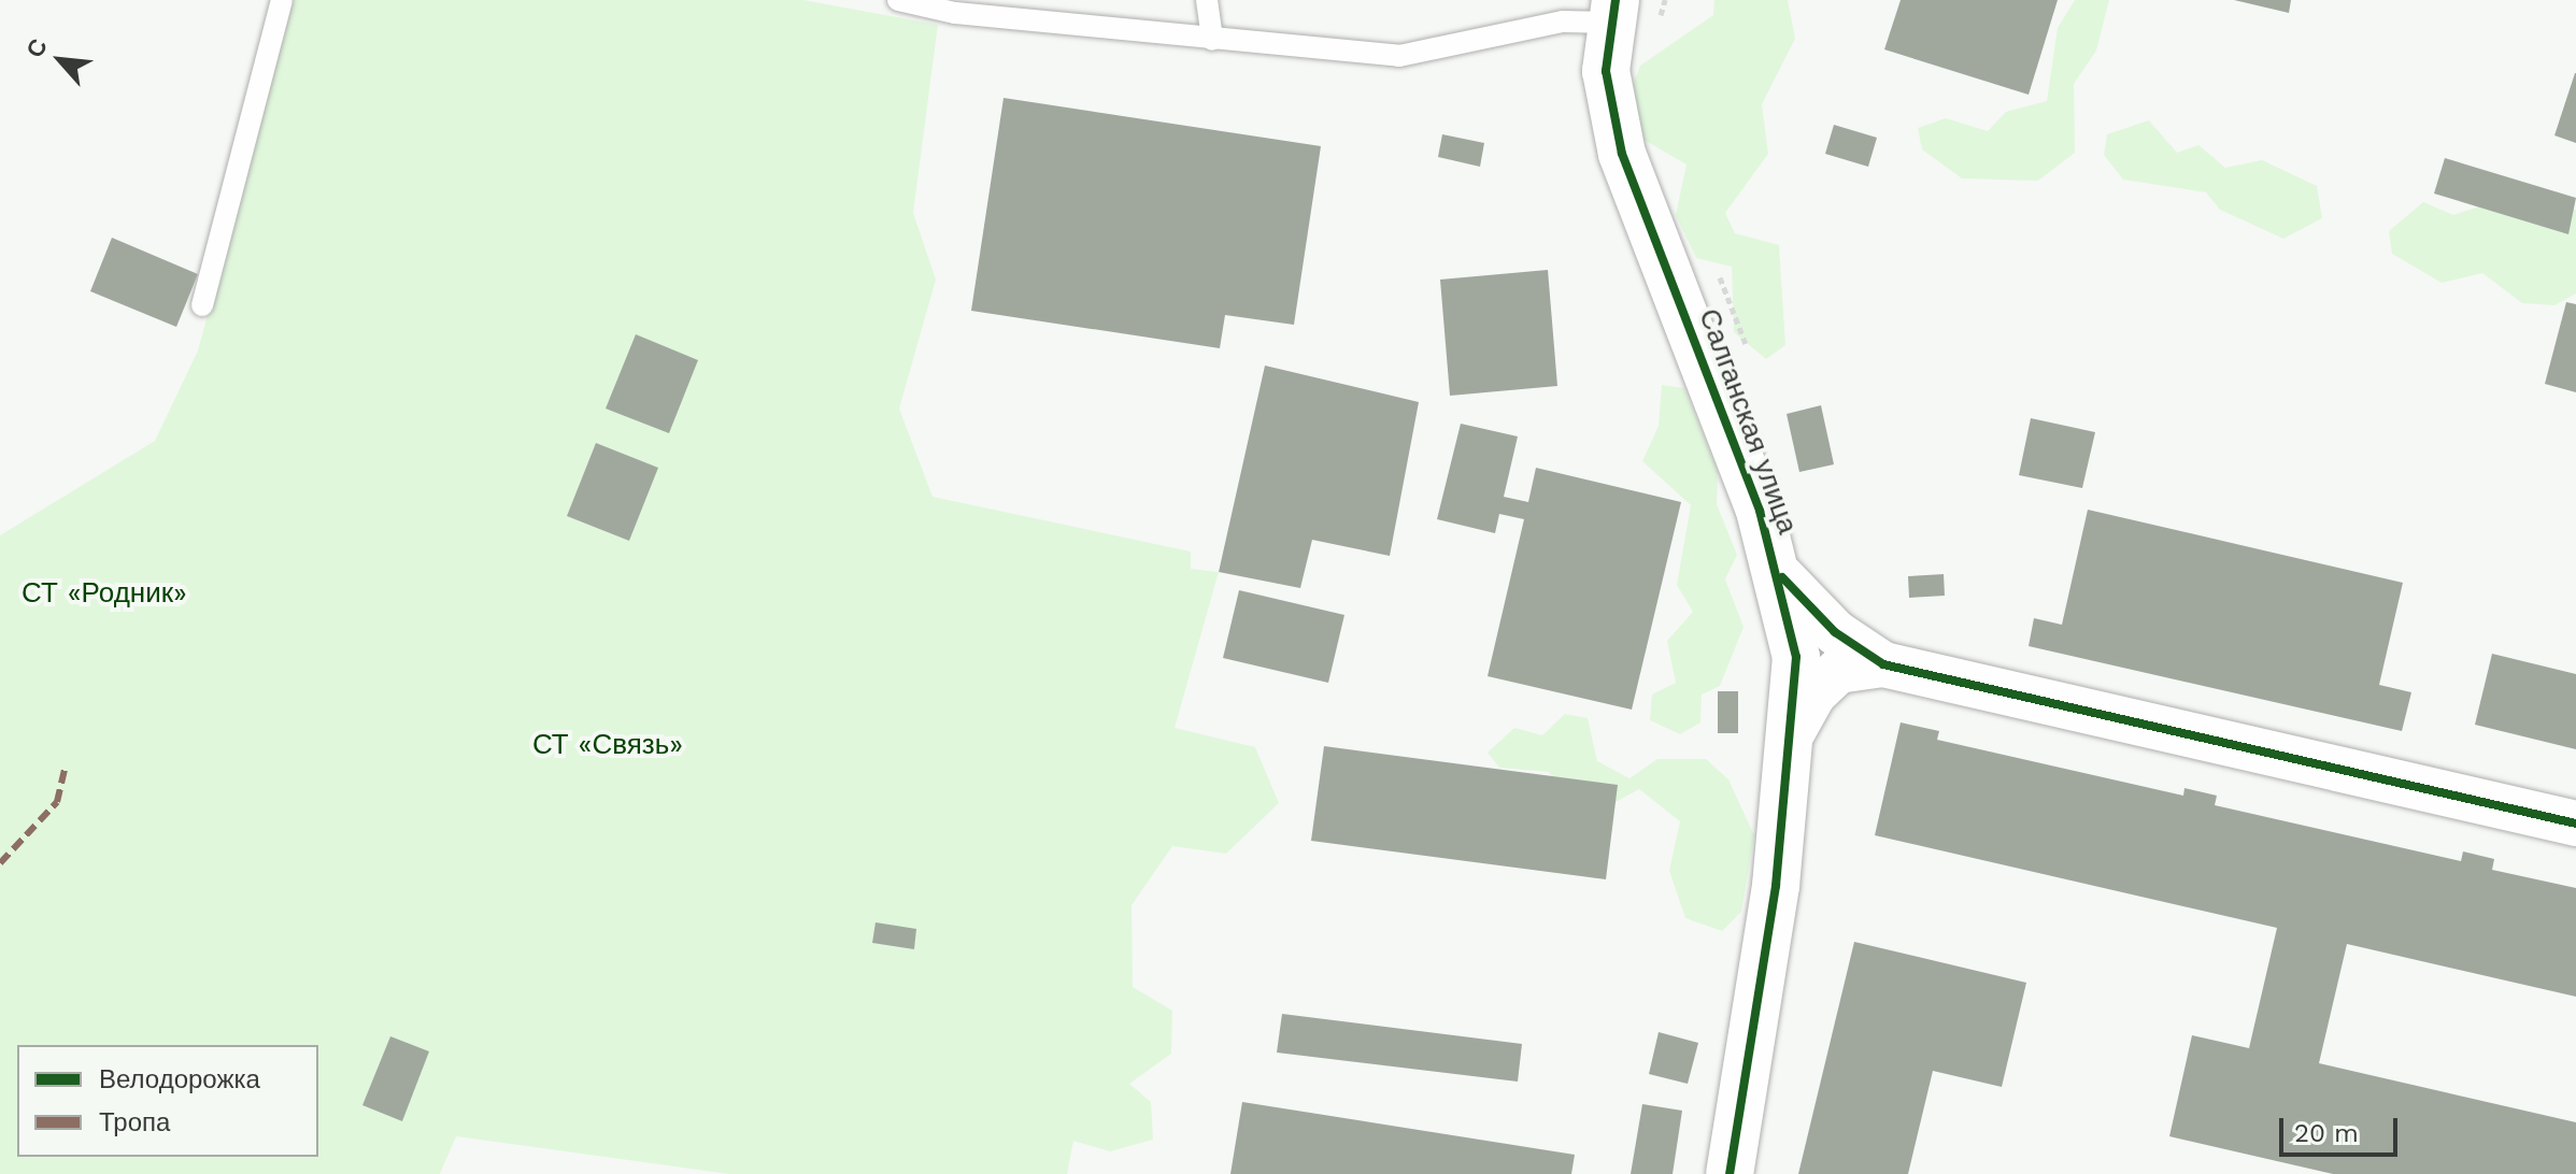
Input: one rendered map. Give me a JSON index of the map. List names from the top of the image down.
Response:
{
  "streets": {
    "street": ["Салганская улица"]
  },
  "parks": ["СТ «Родник»", "СТ «Связь»"],
  "legend": ["Велодорожка", "Тропа"],
  "scale_bar": "20 m",
  "north": "top left"
}
